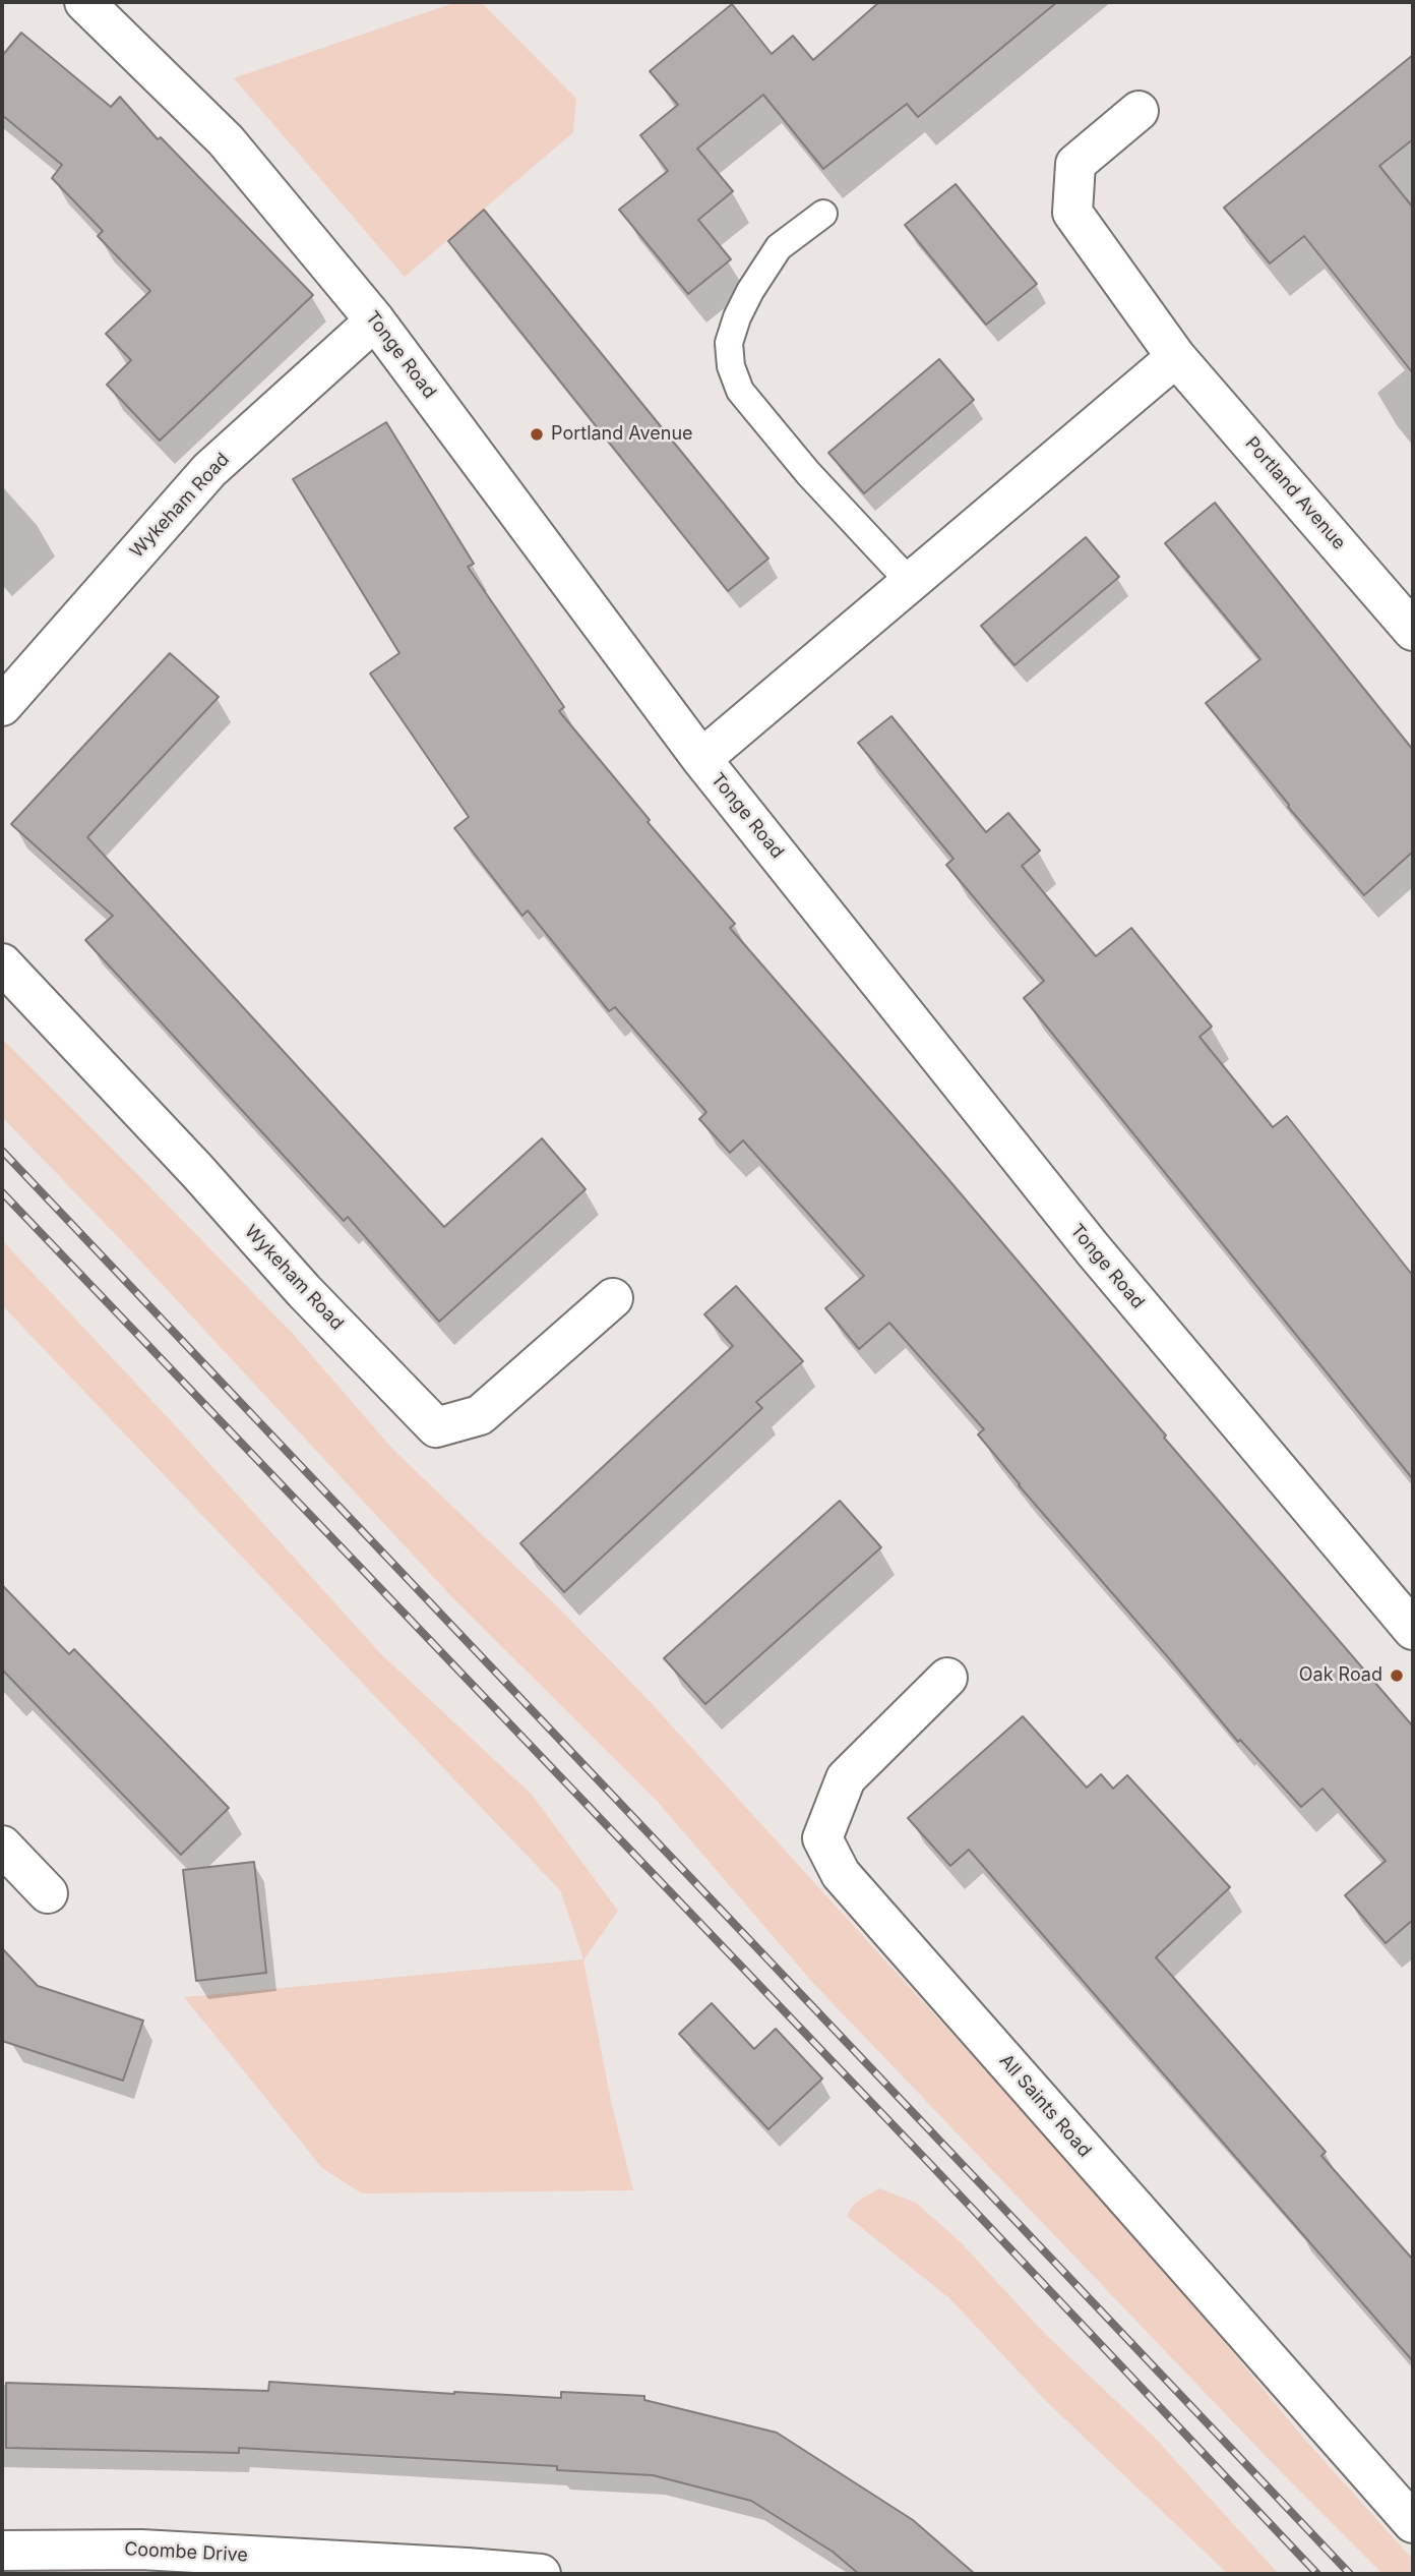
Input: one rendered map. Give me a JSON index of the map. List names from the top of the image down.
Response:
{
  "streets": {
    "street": [
      "Tonge Road",
      "Portland Avenue",
      "Wykeham Road",
      "All Saints Road",
      "Coombe Drive"
    ]
  },
  "crossings": [
    ["Tonge Road", "Wykeham Road"]
  ],
  "places": ["Portland Avenue", "Oak Road"]
}
